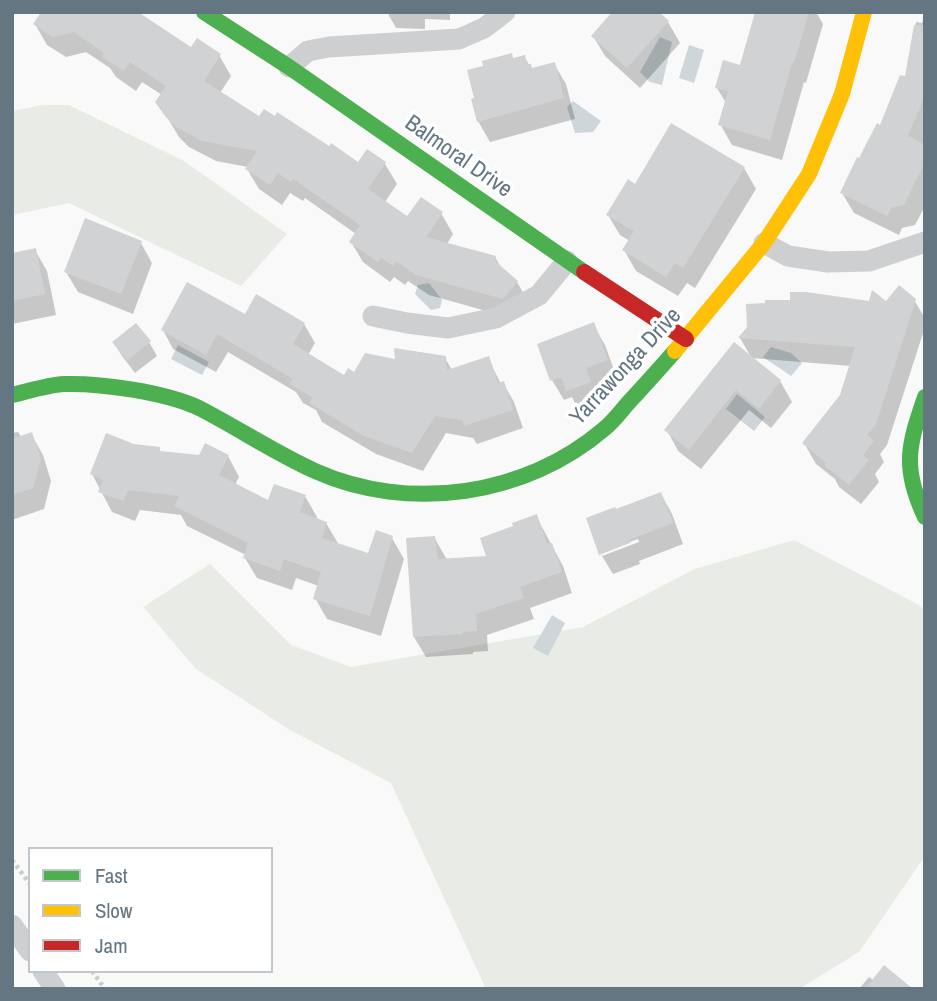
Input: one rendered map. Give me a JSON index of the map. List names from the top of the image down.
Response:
{
  "streets": {
    "street": ["Balmoral Drive", "Yarrawonga Drive"]
  },
  "crossings": [
    ["Balmoral Drive", "Yarrawonga Drive"]
  ],
  "legend": ["Fast", "Slow", "Jam"]
}
